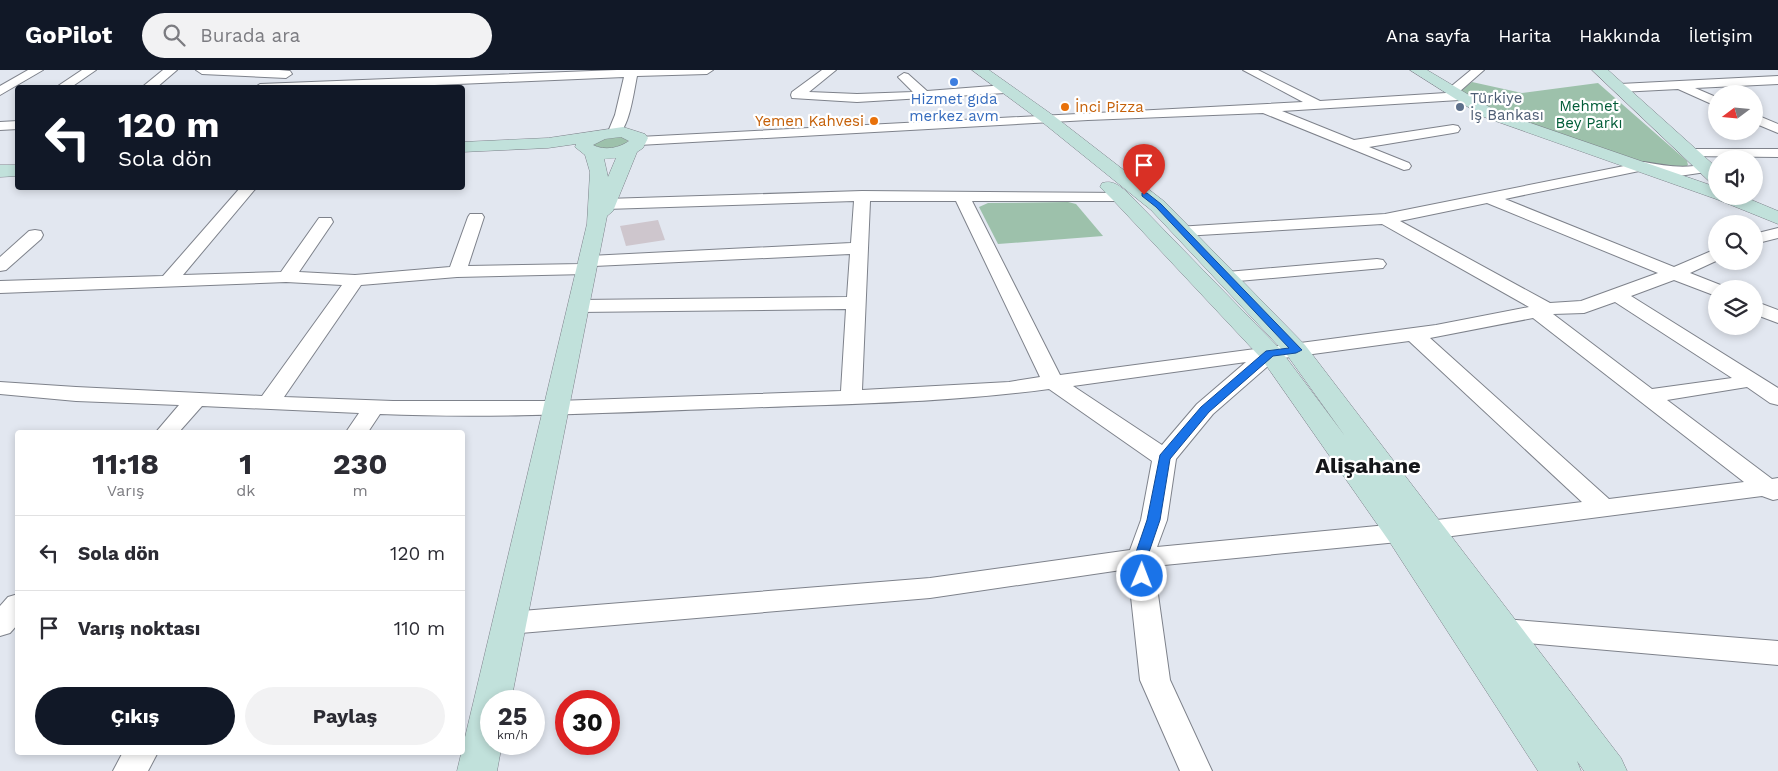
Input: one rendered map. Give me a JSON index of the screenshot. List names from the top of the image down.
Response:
{
  "districts": ["Alişahane"],
  "parks": ["Mehmet Bey Parkı"],
  "places": [
    "Hizmet gıda merkez avm",
    "İnci Pizza",
    "Türkiye İş Bankası",
    "Yemen Kahvesi"
  ],
  "north": "left",
  "page": {
    "header": "GoPilot",
    "search": "Burada ara",
    "nav": [
      "Ana sayfa",
      "Harita",
      "Hakkında",
      "İletişim"
    ],
    "turn": ["120 m", "Sola dön"],
    "eta": [
      "11:18",
      "Varış",
      "1",
      "dk",
      "230",
      "m"
    ],
    "list": [
      {
        "name": "Sola dön",
        "value": "120 m"
      },
      {
        "name": "Varış noktası",
        "value": "110 m"
      }
    ],
    "buttons": ["Çıkış", "Paylaş"],
    "speed": "25 km/h",
    "limit": "30"
  }
}
